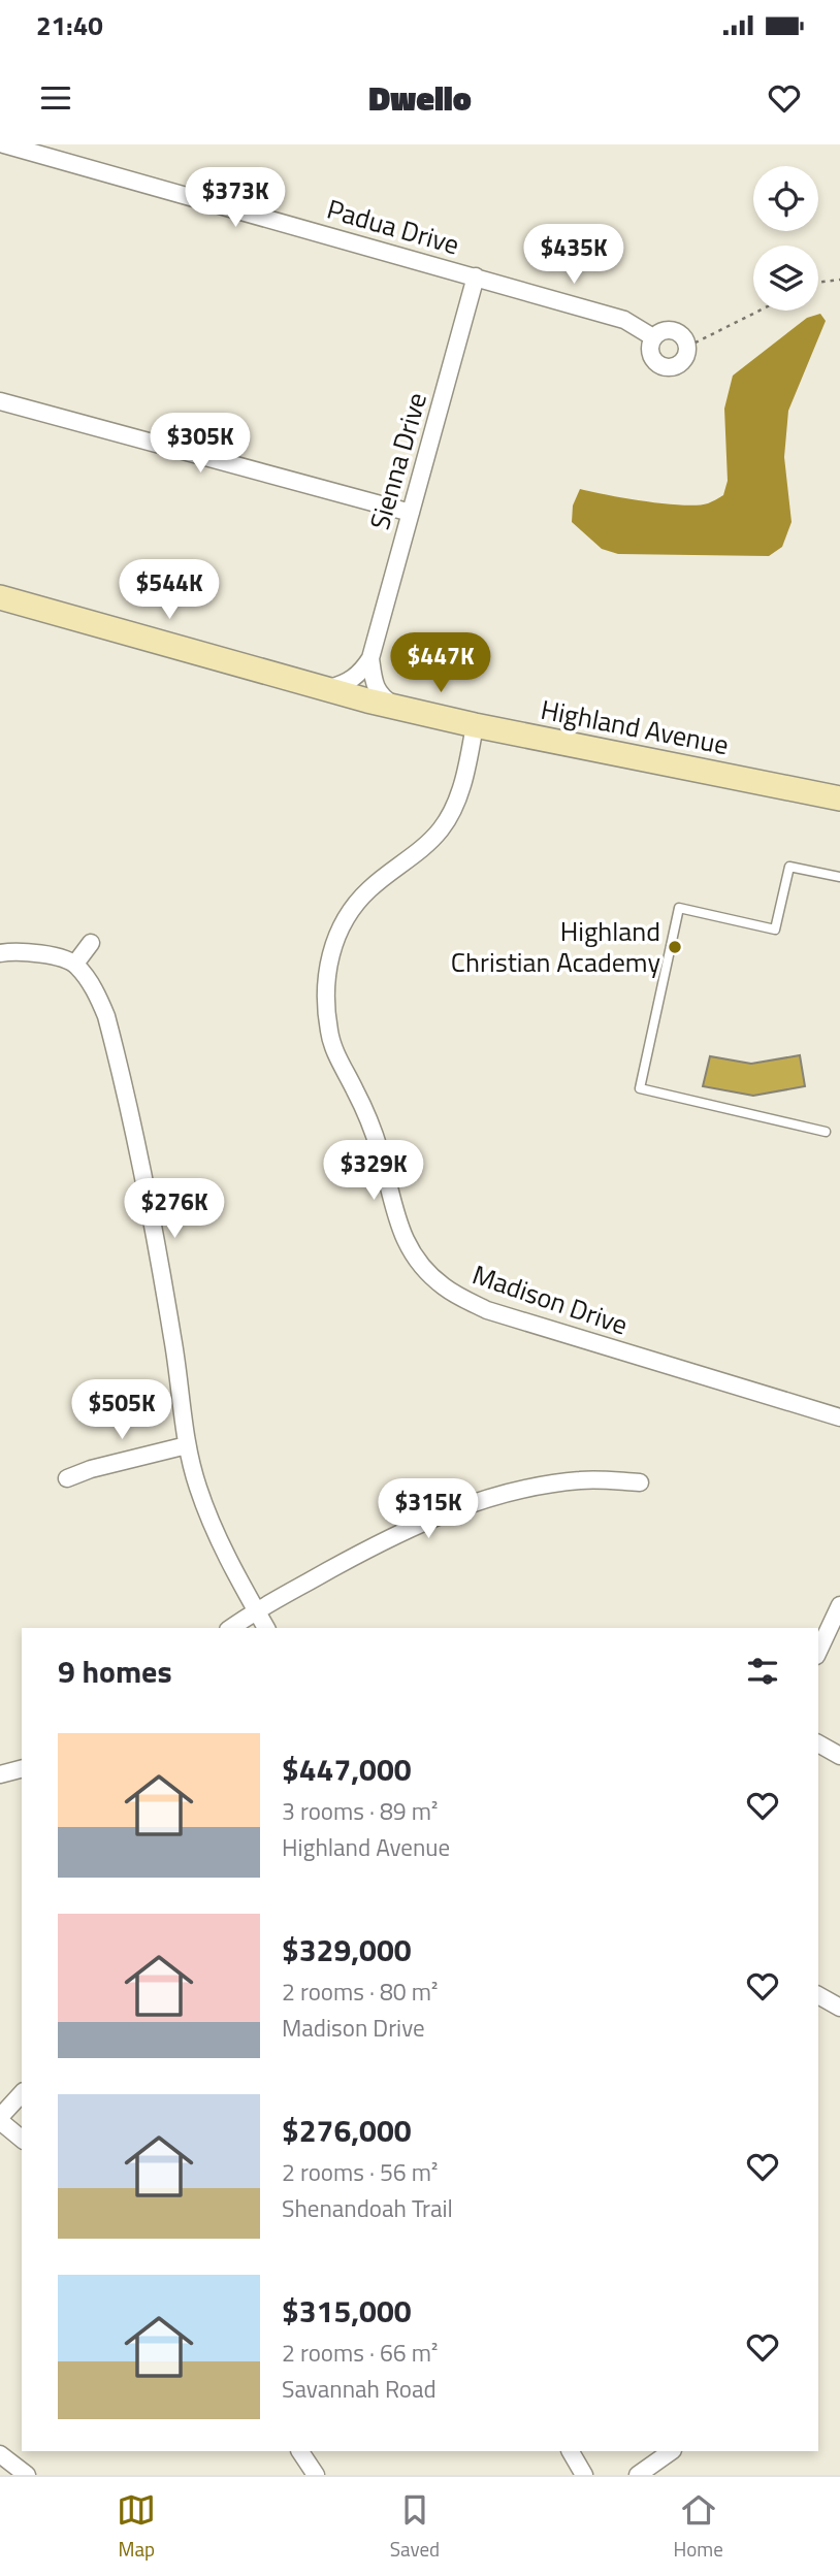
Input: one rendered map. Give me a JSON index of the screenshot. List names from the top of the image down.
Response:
{
  "streets": {
    "main road": ["Highland Avenue"],
    "street": ["Padua Drive", "Sienna Drive", "Madison Drive"]
  },
  "crossings": [
    ["Padua Drive", "Sienna Drive"],
    ["Highland Avenue", "Madison Drive"]
  ],
  "places": ["Highland Christian Academy"],
  "page": {
    "status": "21:40",
    "header": "Dwello",
    "price": [
      "$373K",
      "$435K",
      "$305K",
      "$544K",
      "$447K",
      "$329K",
      "$276K",
      "$505K",
      "$315K"
    ],
    "heading": "9 homes",
    "list": [
      {
        "name": "$447,000",
        "note": "3 rooms · 89 m² · Highland Avenue"
      },
      {
        "name": "$329,000",
        "note": "2 rooms · 80 m² · Madison Drive"
      },
      {
        "name": "$276,000",
        "note": "2 rooms · 56 m² · Shenandoah Trail"
      },
      {
        "name": "$315,000",
        "note": "2 rooms · 66 m² · Savannah Road"
      }
    ],
    "tabs": ["Map", "Saved", "Home"]
  }
}
